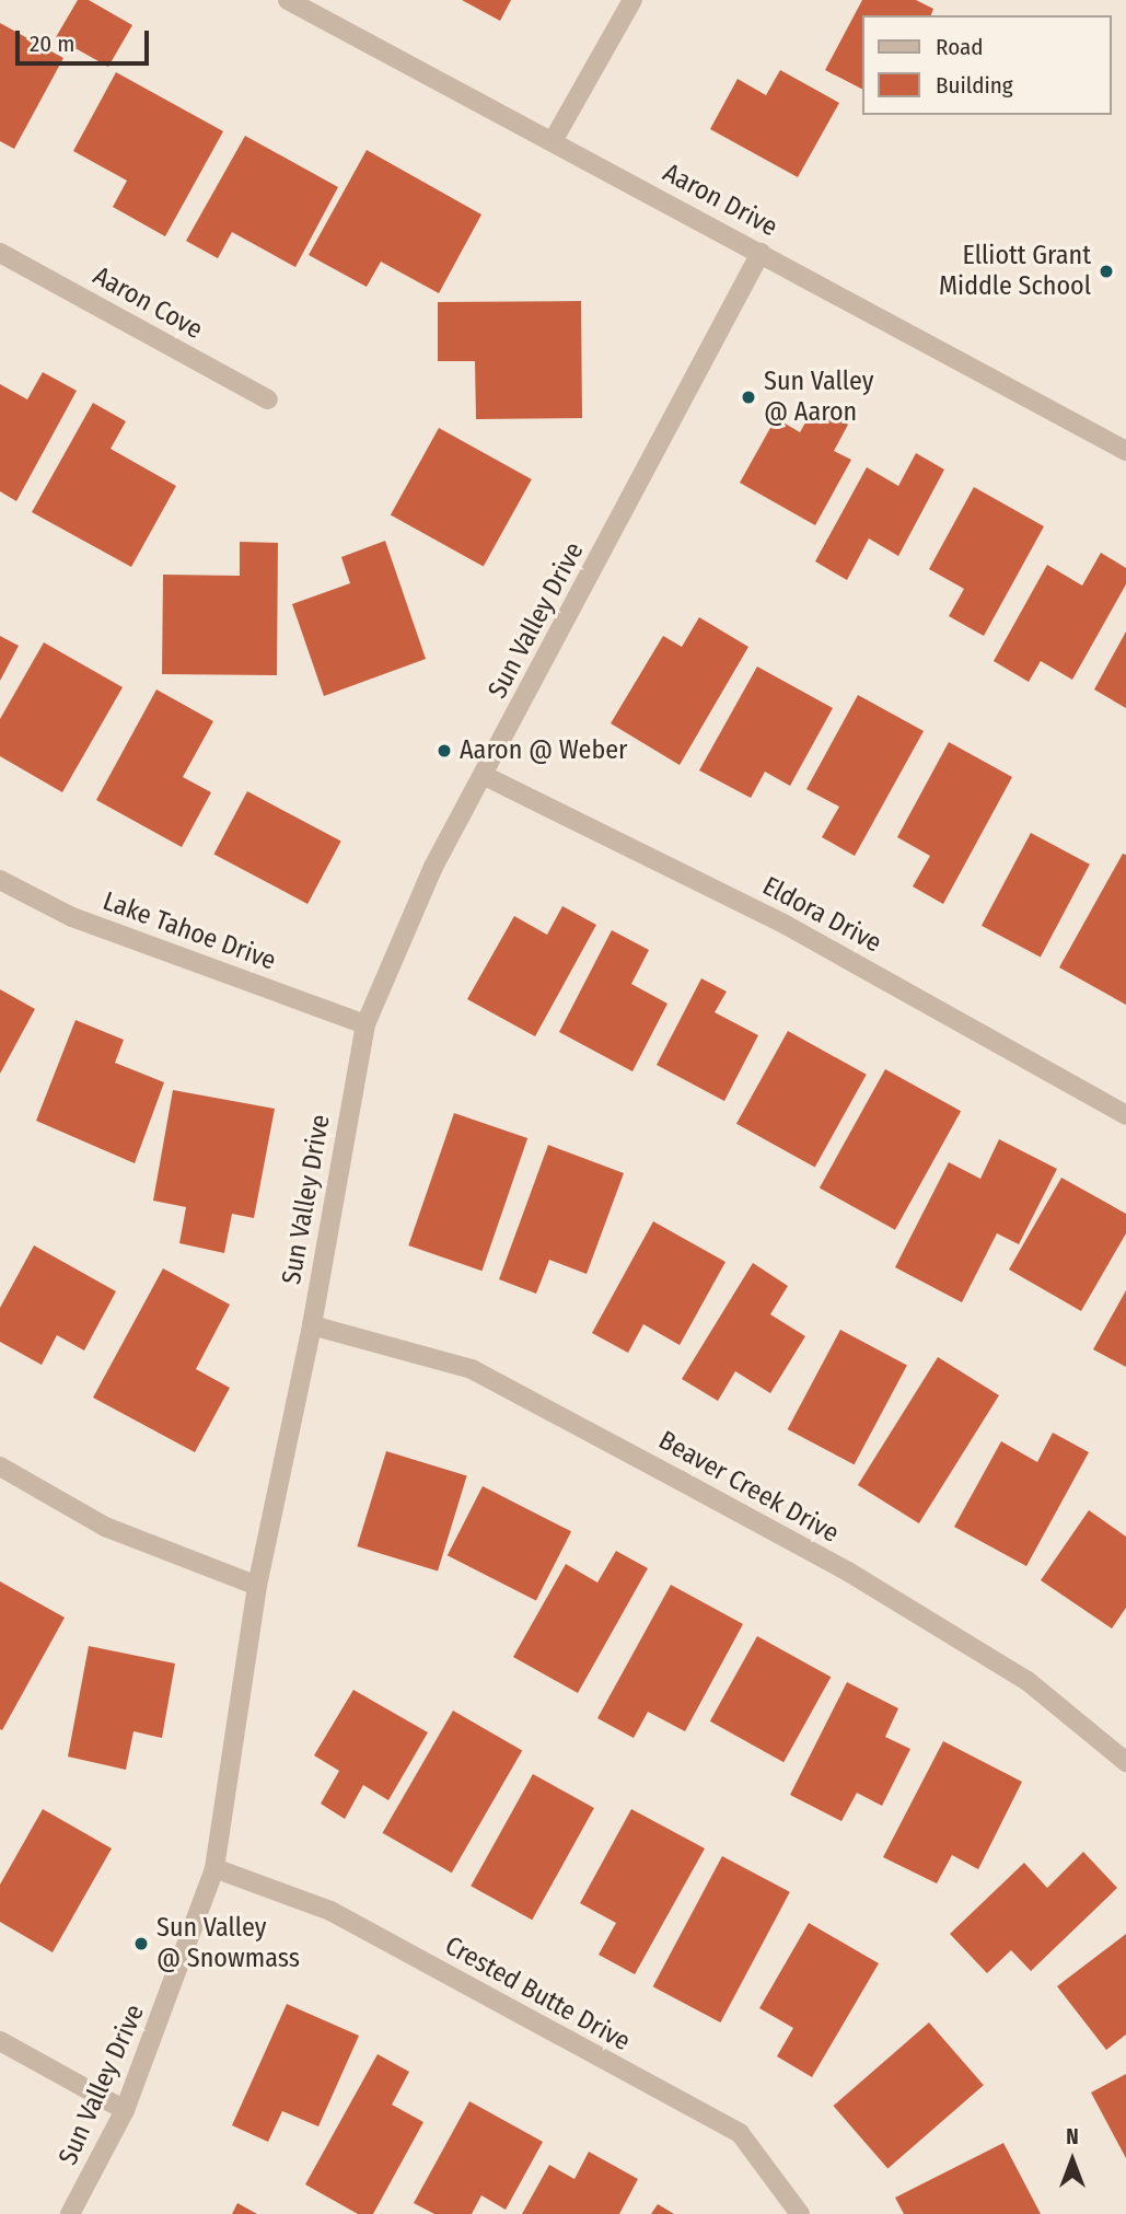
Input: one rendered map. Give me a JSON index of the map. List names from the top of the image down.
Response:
{
  "streets": {
    "street": [
      "Aaron Drive",
      "Aaron Cove",
      "Sun Valley Drive",
      "Eldora Drive",
      "Lake Tahoe Drive",
      "Beaver Creek Drive",
      "Crested Butte Drive"
    ]
  },
  "crossings": [
    ["Aaron Drive", "Sun Valley Drive"],
    ["Sun Valley Drive", "Eldora Drive"],
    ["Sun Valley Drive", "Lake Tahoe Drive"],
    ["Sun Valley Drive", "Beaver Creek Drive"],
    ["Sun Valley Drive", "Crested Butte Drive"]
  ],
  "places": [
    "Elliott Grant Middle School",
    "Sun Valley @ Aaron",
    "Aaron @ Weber",
    "Sun Valley @ Snowmass"
  ],
  "legend": ["Road", "Building"],
  "scale_bar": "20 m",
  "north": "top"
}
